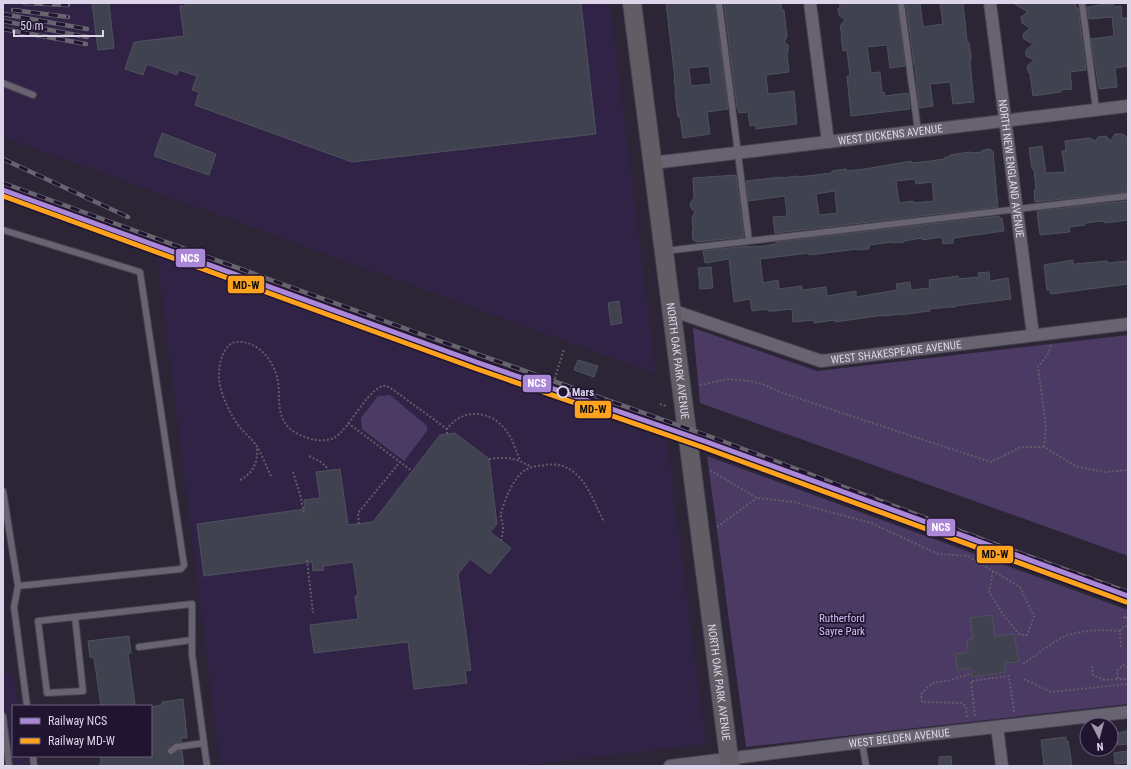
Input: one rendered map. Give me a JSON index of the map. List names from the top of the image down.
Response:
{
  "streets": {
    "street": [
      "WEST DICKENS AVENUE",
      "NORTH NEW ENGLAND AVENUE",
      "WEST SHAKESPEARE AVENUE",
      "NORTH OAK PARK AVENUE",
      "WEST BELDEN AVENUE"
    ]
  },
  "crossings": [
    ["WEST DICKENS AVENUE", "NORTH NEW ENGLAND AVENUE"],
    ["WEST DICKENS AVENUE", "NORTH OAK PARK AVENUE"],
    ["NORTH NEW ENGLAND AVENUE", "WEST SHAKESPEARE AVENUE"],
    ["WEST SHAKESPEARE AVENUE", "NORTH OAK PARK AVENUE"],
    ["NORTH OAK PARK AVENUE", "WEST BELDEN AVENUE"]
  ],
  "parks": ["Rutherford Sayre Park"],
  "places": ["Mars"],
  "lines": ["rail line NCS", "rail line MD-W"],
  "legend": ["Railway NCS", "Railway MD-W"],
  "scale_bar": "50 m",
  "north": "bottom"
}
